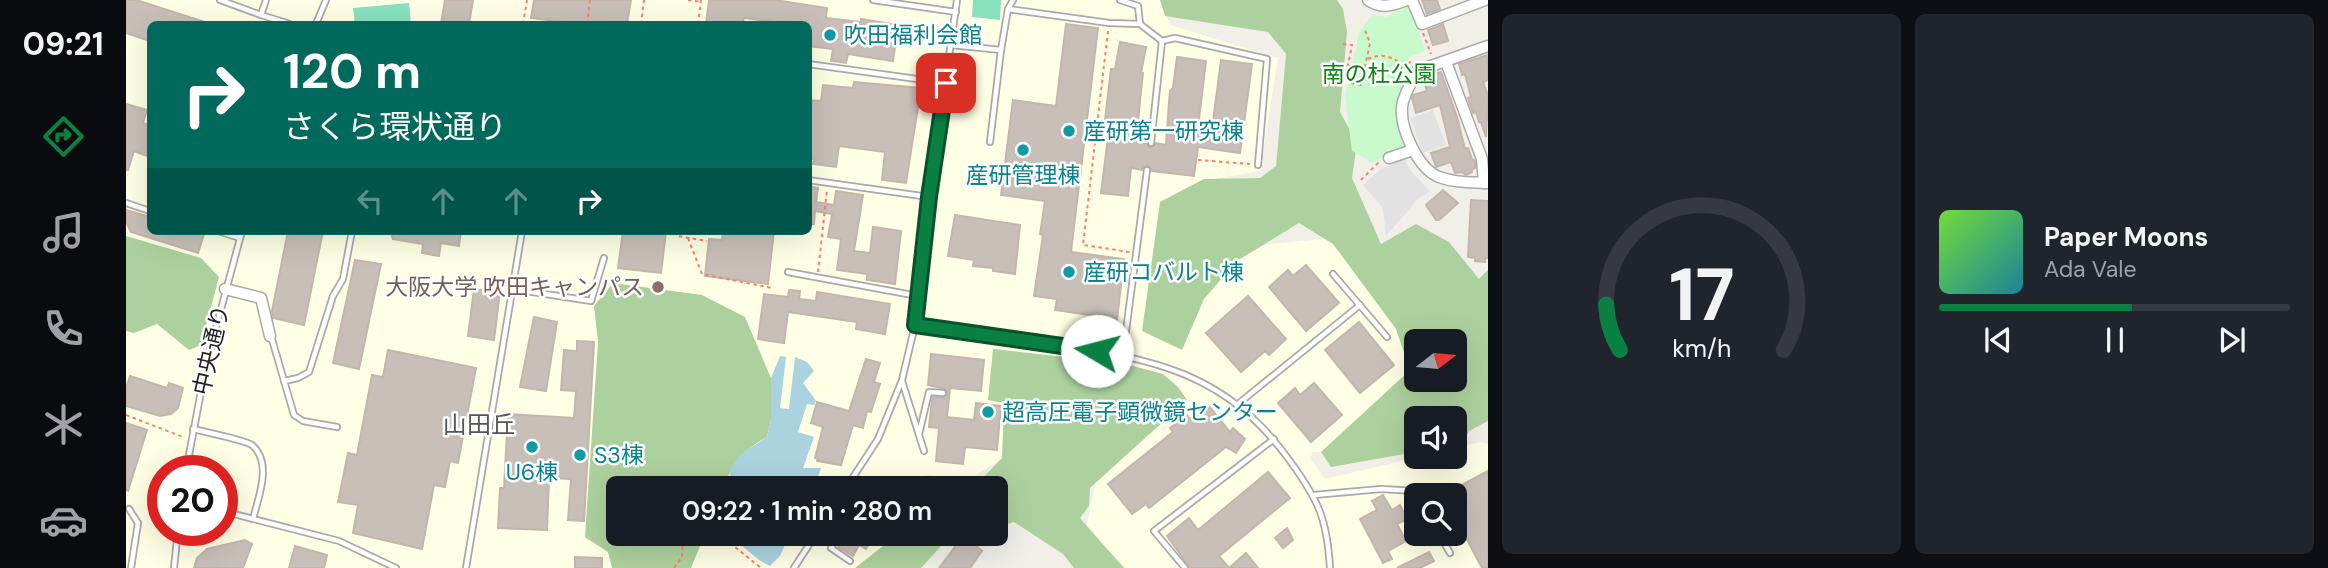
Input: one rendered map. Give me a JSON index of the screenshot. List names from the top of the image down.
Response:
{
  "streets": {
    "lane": ["中央通り"]
  },
  "districts": ["山田丘"],
  "parks": ["南の杜公園"],
  "places": [
    "吹田福利会館",
    "産研第一研究棟",
    "産研管理棟",
    "産研コバルト棟",
    "大阪大学 吹田キャンパス",
    "超高圧電子顕微鏡センター",
    "U6棟",
    "S3棟"
  ],
  "north": "right",
  "page": {
    "tabs": "09:21",
    "turn": ["120 m", "さくら環状通り"],
    "song": ["Paper Moons", "Ada Vale"],
    "limit": "20",
    "trip": "09:22 · 1 min · 280 m",
    "gauge": ["17", "km/h"]
  }
}
